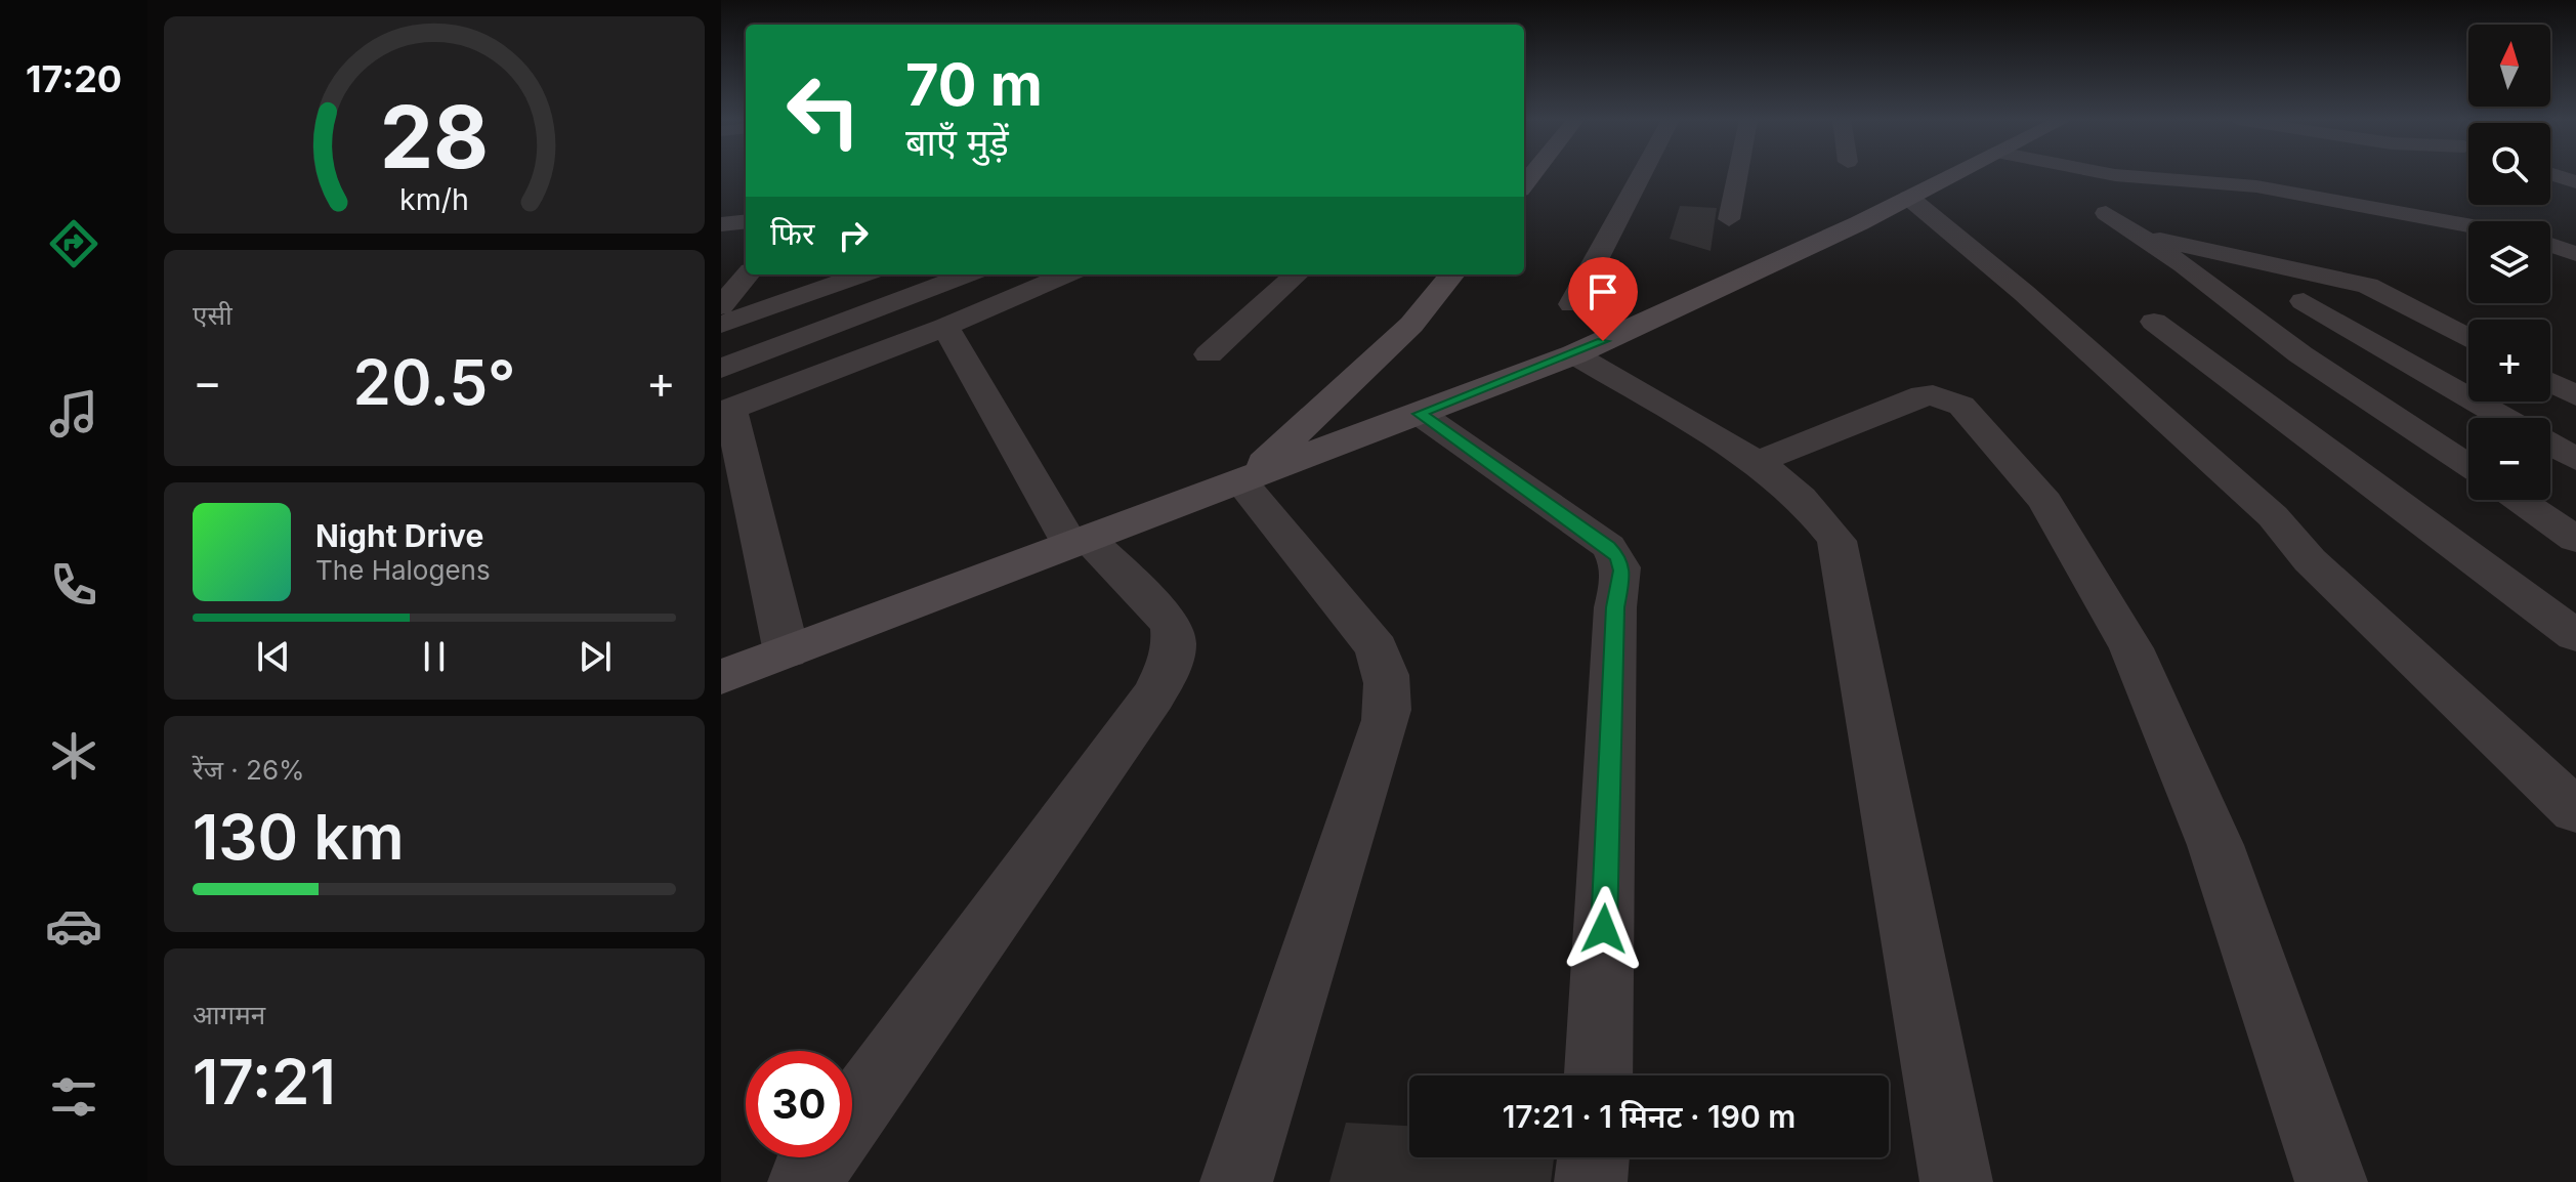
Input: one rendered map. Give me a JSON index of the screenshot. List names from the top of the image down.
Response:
{
  "north": "top",
  "page": {
    "tabs": "17:20",
    "map_buttons": ["+", "−"],
    "turn": ["70 m", "बाएँ मुड़ें"],
    "then": "फिर",
    "tile": [
      "एसी",
      ["रेंज · 26%", "130 km"],
      ["आगमन", "17:21"]
    ],
    "heat": ["−", "20.5°", "+"],
    "song": ["Night Drive", "The Halogens"],
    "limit": "30",
    "trip": "17:21 · 1 मिनट · 190 m",
    "gauge": ["28", "km/h"]
  }
}
